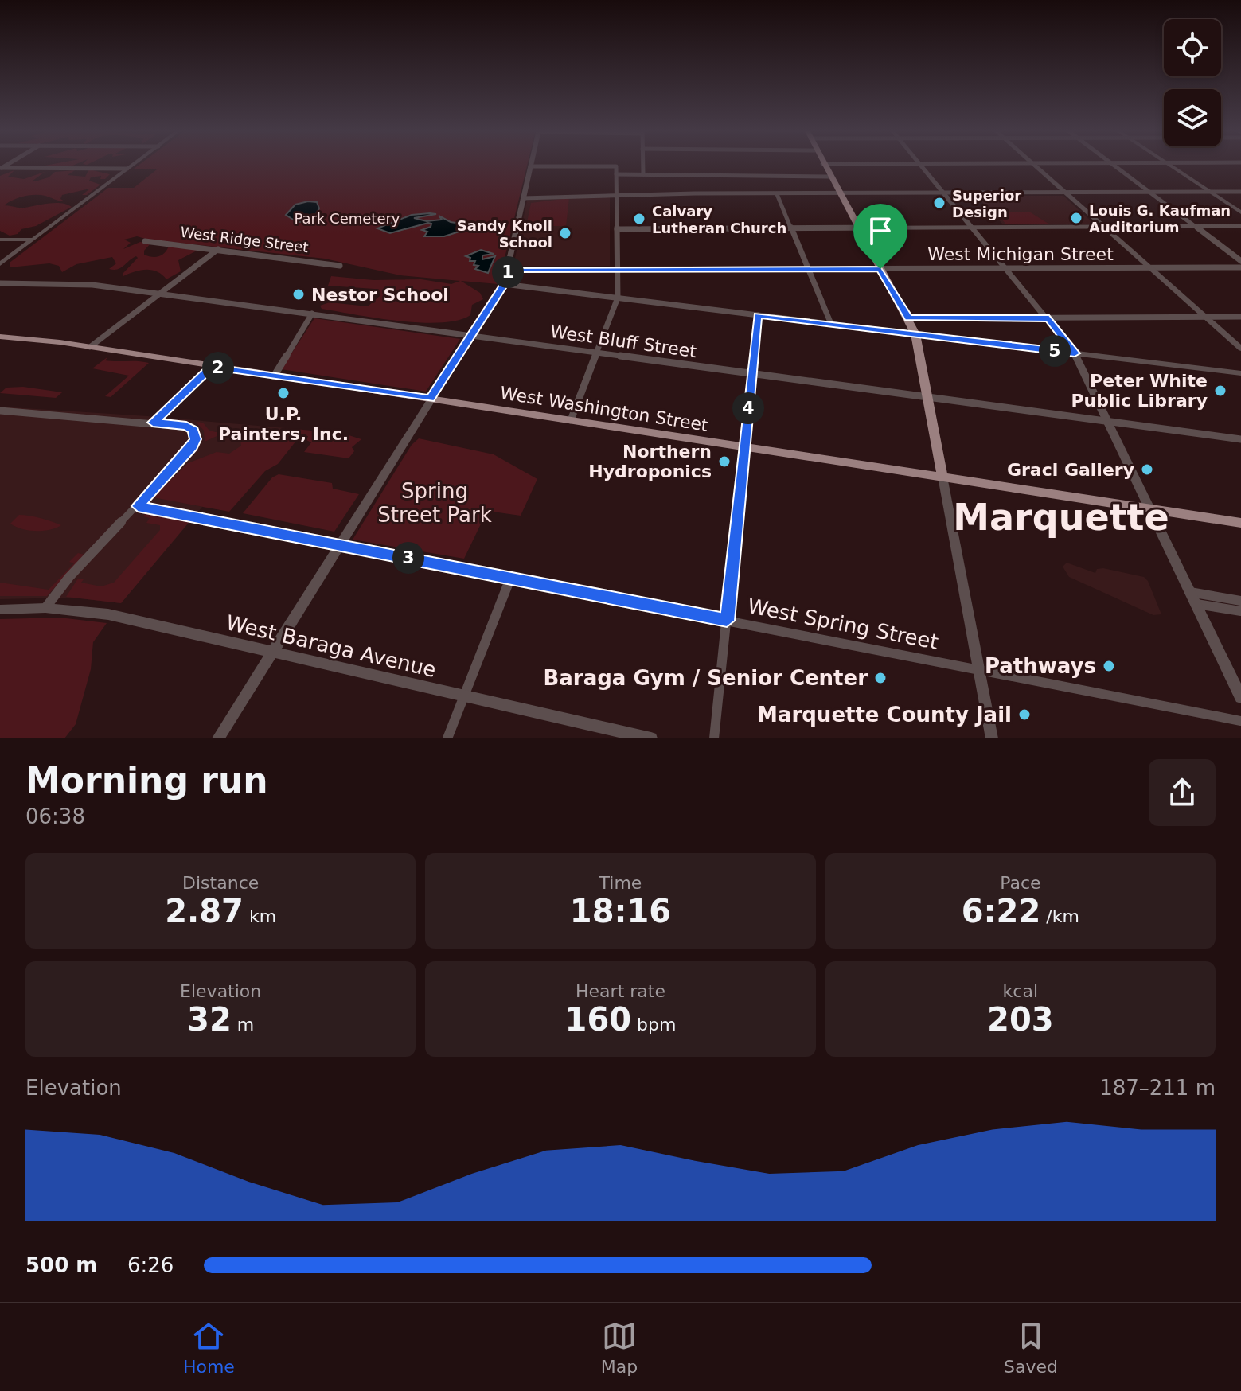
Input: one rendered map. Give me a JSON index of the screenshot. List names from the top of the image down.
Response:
{
  "streets": {
    "main road": ["West Washington Street"],
    "street": [
      "West Ridge Street",
      "West Michigan Street",
      "West Bluff Street",
      "West Spring Street",
      "West Baraga Avenue"
    ]
  },
  "districts": ["Marquette"],
  "parks": ["Park Cemetery", "Spring Street Park"],
  "places": [
    "Superior Design",
    "Louis G. Kaufman Auditorium",
    "Calvary Lutheran Church",
    "Sandy Knoll School",
    "Nestor School",
    "Peter White Public Library",
    "U.P. Painters, Inc.",
    "Northern Hydroponics",
    "Graci Gallery",
    "Pathways",
    "Baraga Gym / Senior Center",
    "Marquette County Jail"
  ],
  "page": {
    "pins": [
      "1",
      "5",
      "2",
      "4",
      "3"
    ],
    "heading": ["Morning run", "06:38"],
    "stats": [
      ["Distance", "2.87 km"],
      ["Time", "18:16"],
      ["Pace", "6:22 /km"],
      ["Elevation", "32 m"],
      ["Heart rate", "160 bpm"],
      ["kcal", "203"]
    ],
    "chart": ["Elevation", "187–211 m"],
    "list": [
      {
        "name": "500 m",
        "note": "6:26"
      }
    ],
    "tabs": ["Home", "Map", "Saved"]
  }
}
